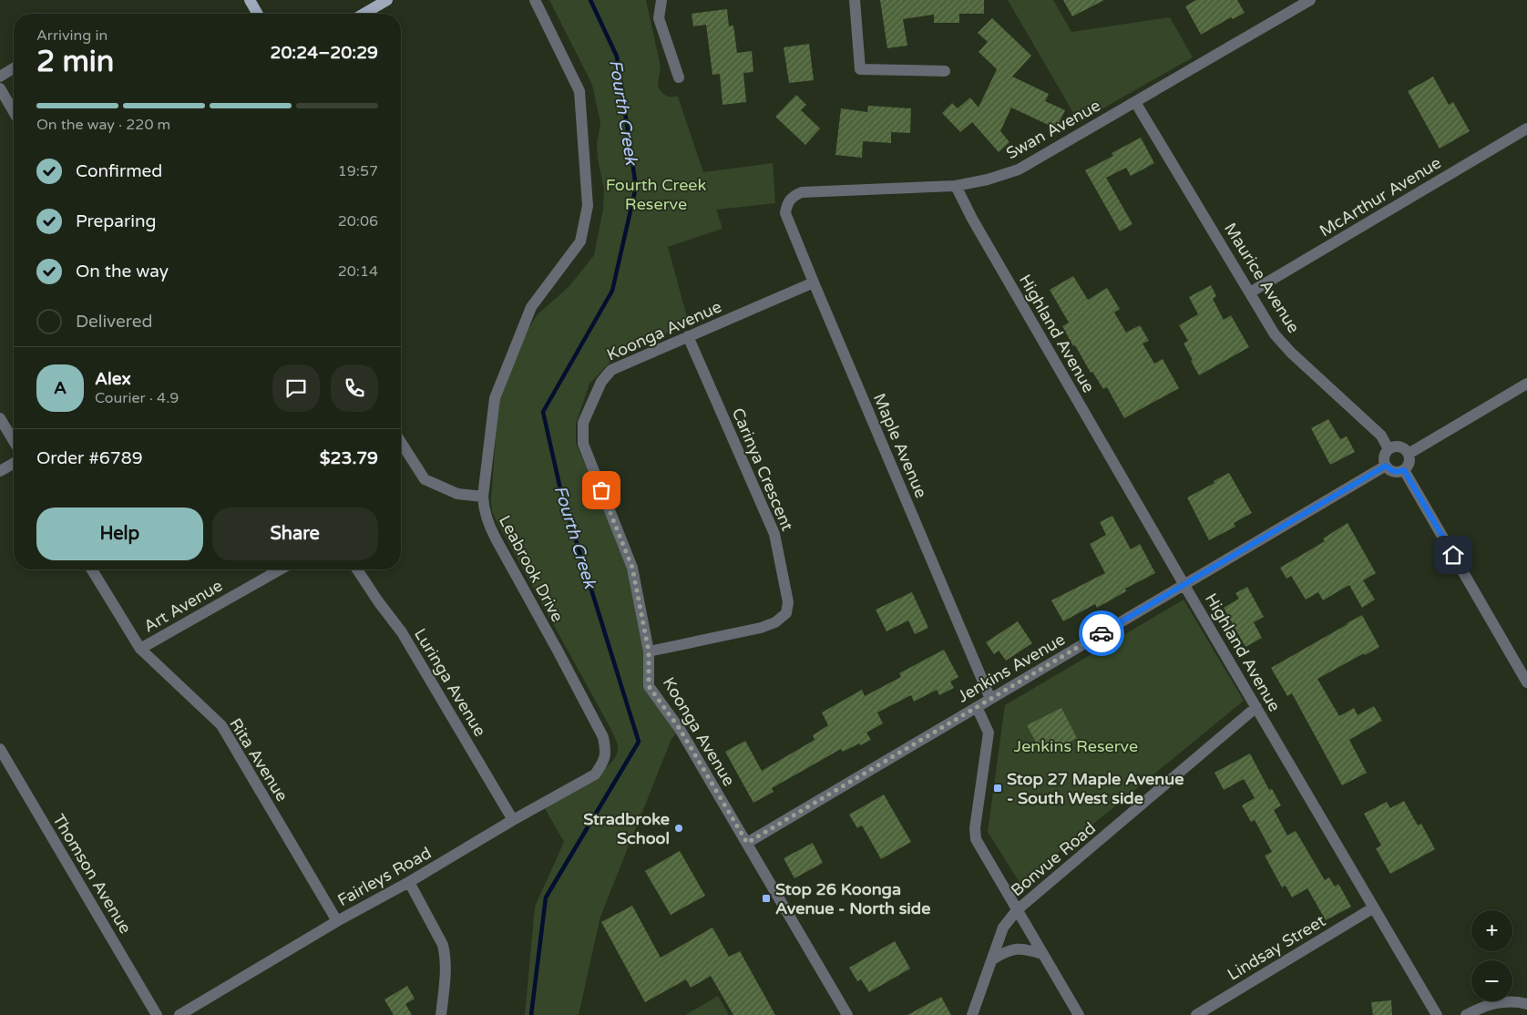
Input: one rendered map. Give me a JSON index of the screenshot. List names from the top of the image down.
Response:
{
  "streets": {
    "street": [
      "Swan Avenue",
      "McArthur Avenue",
      "Maurice Avenue",
      "Koonga Avenue",
      "Highland Avenue",
      "Maple Avenue",
      "Carinya Crescent",
      "Leabrook Drive",
      "Art Avenue",
      "Jenkins Avenue",
      "Luringa Avenue",
      "Rita Avenue",
      "Bonvue Road",
      "Thomson Avenue",
      "Fairleys Road",
      "Lindsay Street"
    ]
  },
  "crossings": [
    ["Swan Avenue", "Maurice Avenue"],
    ["Swan Avenue", "Highland Avenue"],
    ["Swan Avenue", "Maple Avenue"],
    ["McArthur Avenue", "Maurice Avenue"],
    ["Maurice Avenue", "Jenkins Avenue"],
    ["Koonga Avenue", "Maple Avenue"],
    ["Koonga Avenue", "Carinya Crescent"],
    ["Koonga Avenue", "Jenkins Avenue"],
    ["Highland Avenue", "Jenkins Avenue"],
    ["Highland Avenue", "Bonvue Road"],
    ["Highland Avenue", "Lindsay Street"],
    ["Maple Avenue", "Jenkins Avenue"],
    ["Leabrook Drive", "Fairleys Road"],
    ["Art Avenue", "Rita Avenue"],
    ["Luringa Avenue", "Fairleys Road"],
    ["Rita Avenue", "Fairleys Road"]
  ],
  "water": ["Fourth Creek"],
  "parks": ["Fourth Creek Reserve", "Jenkins Reserve"],
  "places": {
    "transit": ["Stop 27 Maple Avenue - South West side", "Stop 26 Koonga Avenue - North side"],
    "other": ["Stradbroke School"]
  },
  "page": {
    "heading": ["2 min", "Arriving in", "20:24–20:29"],
    "panel": [
      "Alex",
      "Courier · 4.9",
      "Order #6789",
      "$23.79"
    ],
    "bar": "On the way · 220 m",
    "list": [
      ["Confirmed", "19:57"],
      ["Preparing", "20:06"],
      ["On the way", "20:14"],
      "Delivered"
    ],
    "round": "A",
    "buttons": ["Help", "Share"],
    "map_buttons": ["+", "−"]
  }
}
